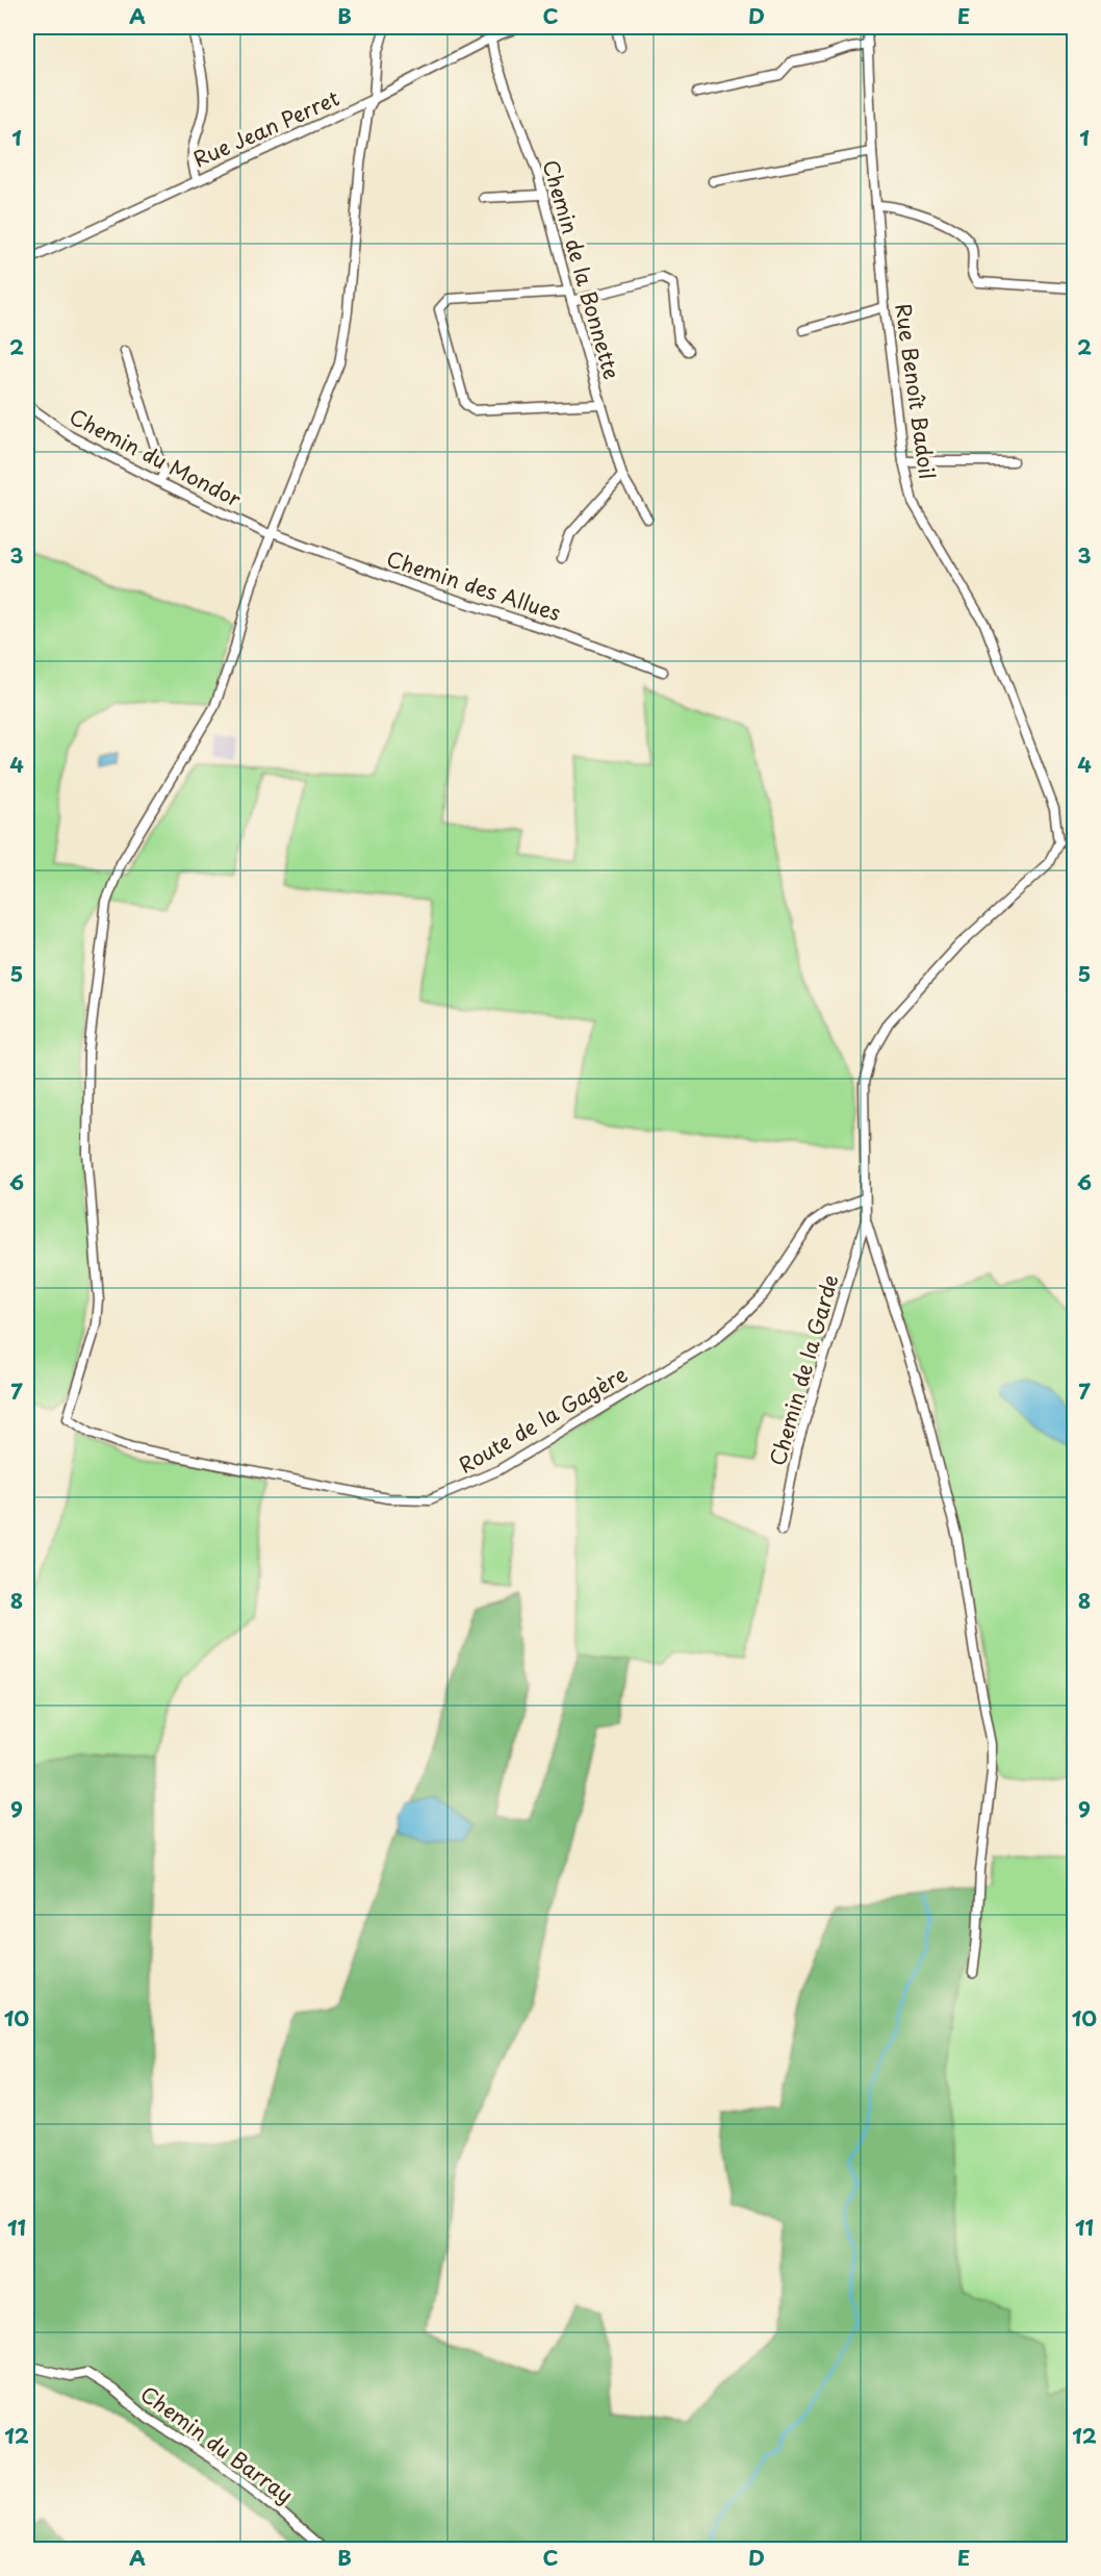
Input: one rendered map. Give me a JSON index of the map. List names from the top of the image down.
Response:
{
  "streets": {
    "street": [
      "Rue Jean Perret",
      "Chemin de la Bonnette",
      "Rue Benoît Badoil",
      "Chemin du Mondor",
      "Chemin des Allues",
      "Chemin de la Garde",
      "Route de la Gagère",
      "Chemin du Barray"
    ]
  },
  "crossings": [
    ["Rue Jean Perret", "Chemin de la Bonnette"],
    ["Rue Benoît Badoil", "Route de la Gagère"],
    ["Chemin du Mondor", "Chemin des Allues"],
    ["Chemin du Mondor", "Route de la Gagère"],
    ["Chemin des Allues", "Route de la Gagère"]
  ],
  "grid": {
    "columns": [
      "A",
      "B",
      "C",
      "D",
      "E"
    ],
    "rows": [
      "1",
      "2",
      "3",
      "4",
      "5",
      "6",
      "7",
      "8",
      "9",
      "10",
      "11",
      "12"
    ]
  }
}
